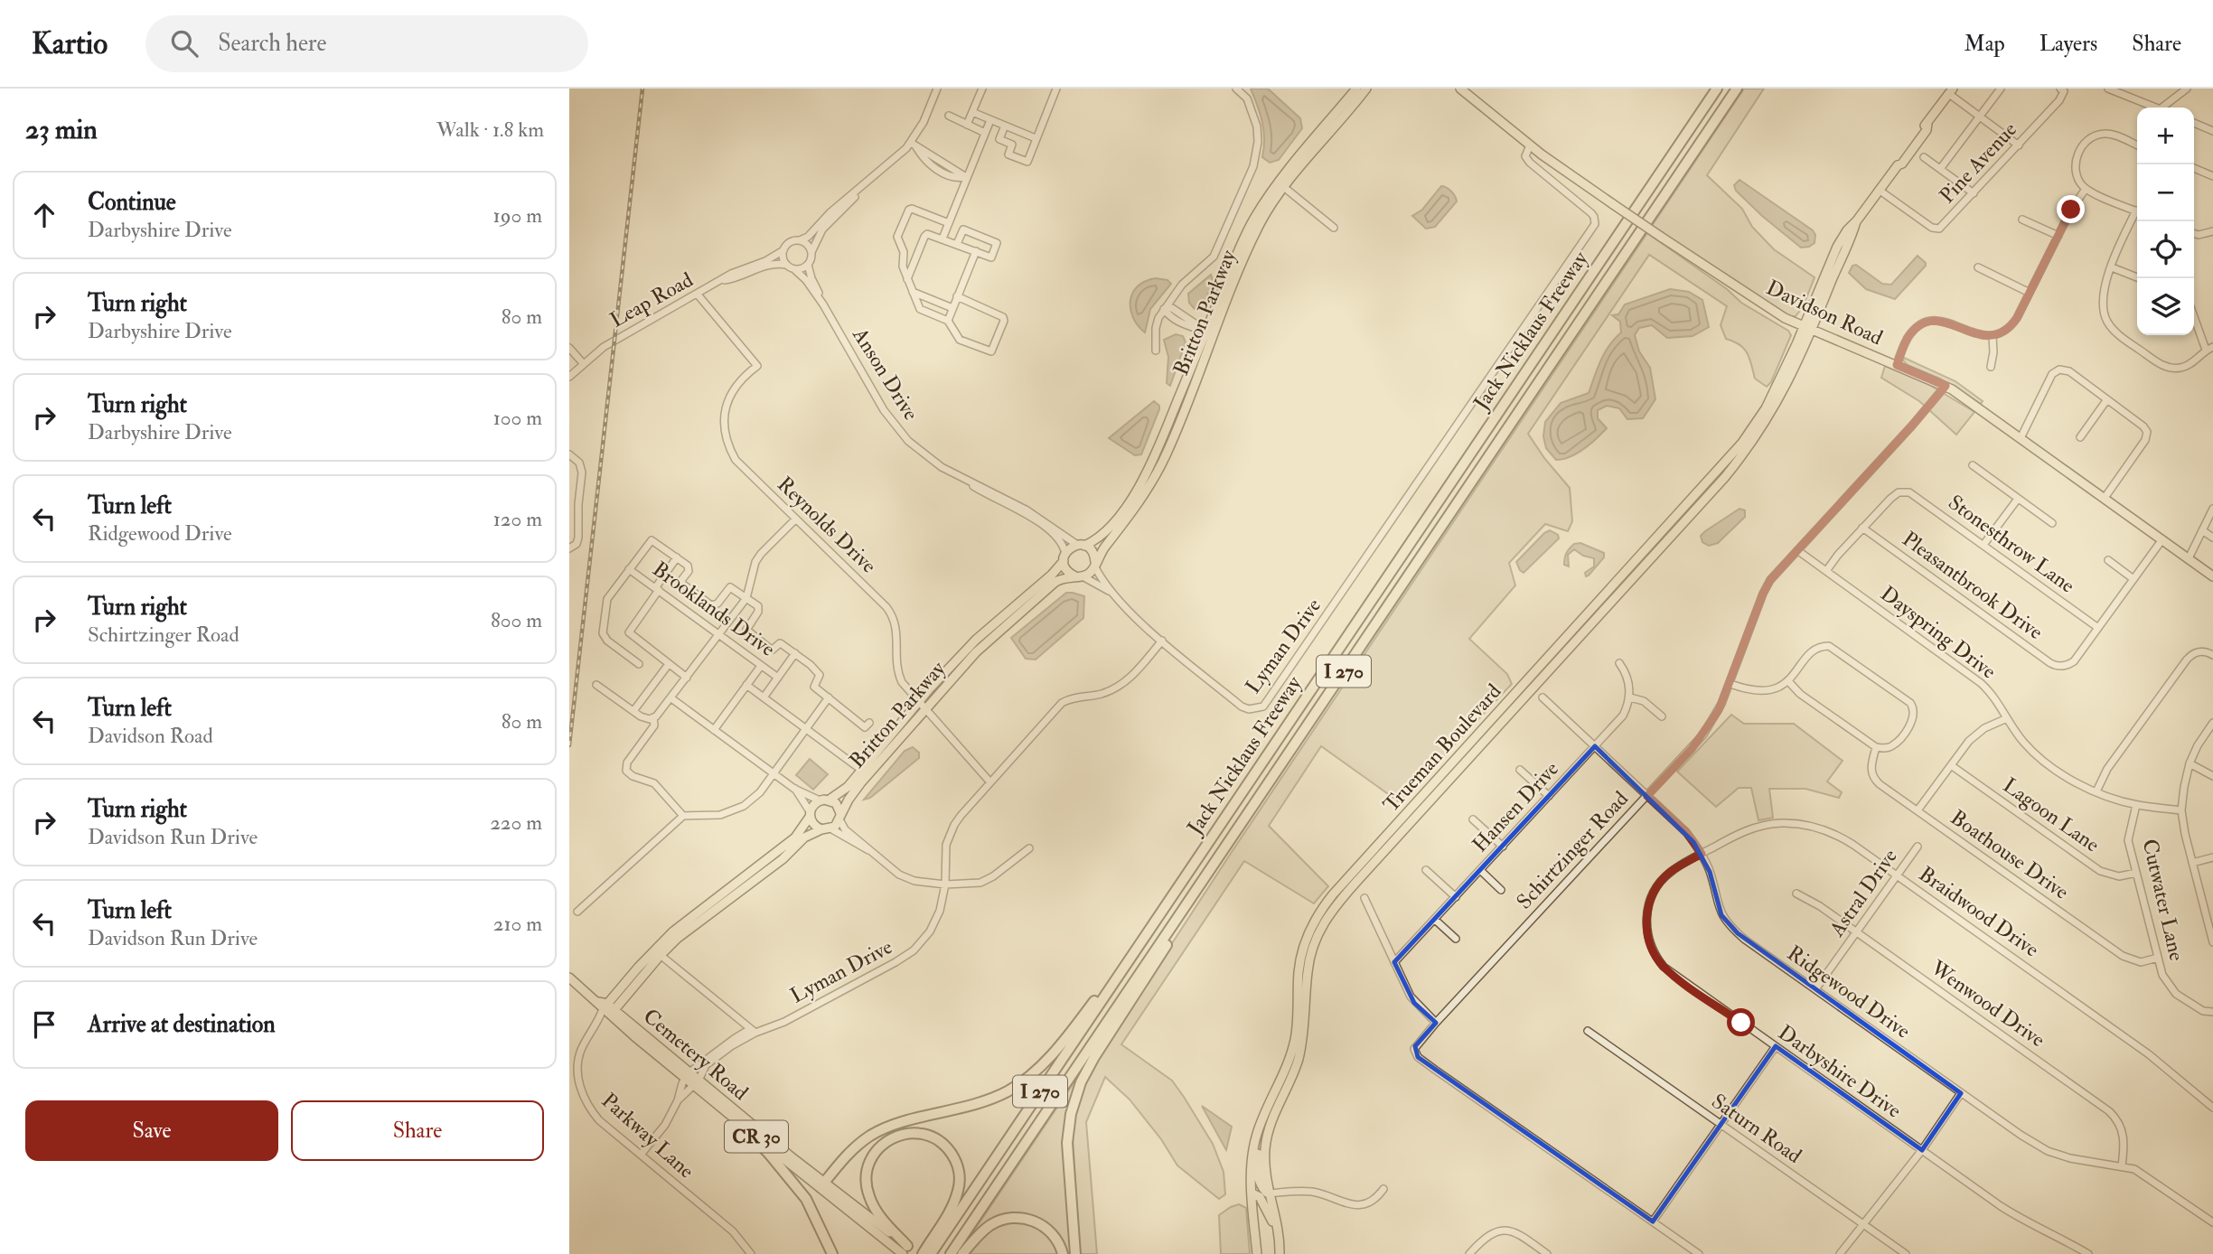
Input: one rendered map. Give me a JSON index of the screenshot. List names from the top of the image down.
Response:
{
  "streets": {
    "highway": ["Jack Nicklaus Freeway", "I 270"],
    "main road": [
      "Britton Parkway",
      "Davidson Road",
      "Trueman Boulevard",
      "Cemetery Road",
      "CR 30"
    ],
    "street": [
      "Pine Avenue",
      "Leap Road",
      "Anson Drive",
      "Reynolds Drive",
      "Stonesthrow Lane",
      "Pleasantbrook Drive",
      "Brooklands Drive",
      "Dayspring Drive",
      "Lyman Drive",
      "Hansen Drive",
      "Lagoon Lane",
      "Schirtzinger Road",
      "Boathouse Drive",
      "Astral Drive",
      "Cutwater Lane",
      "Braidwood Drive",
      "Ridgewood Drive",
      "Wenwood Drive",
      "Darbyshire Drive",
      "Saturn Road",
      "Parkway Lane"
    ]
  },
  "crossings": [
    ["Leap Road", "Anson Drive"],
    ["Leap Road", "Reynolds Drive"],
    ["Britton Parkway", "Anson Drive"],
    ["Britton Parkway", "Reynolds Drive"],
    ["Britton Parkway", "Brooklands Drive"],
    ["Davidson Road", "Lyman Drive"],
    ["Davidson Road", "Trueman Boulevard"],
    ["Davidson Road", "Schirtzinger Road"],
    ["Reynolds Drive", "Lyman Drive"],
    ["Stonesthrow Lane", "Pleasantbrook Drive"],
    ["Dayspring Drive", "Schirtzinger Road"],
    ["Dayspring Drive", "Cutwater Lane"],
    ["Lyman Drive", "Cemetery Road"],
    ["Lyman Drive", "Parkway Lane"],
    ["Hansen Drive", "Ridgewood Drive"],
    ["Lagoon Lane", "Cutwater Lane"],
    ["Schirtzinger Road", "Ridgewood Drive"],
    ["Boathouse Drive", "Cutwater Lane"],
    ["Astral Drive", "Braidwood Drive"],
    ["Astral Drive", "Ridgewood Drive"],
    ["Astral Drive", "Wenwood Drive"],
    ["Braidwood Drive", "Ridgewood Drive"],
    ["Braidwood Drive", "Darbyshire Drive"],
    ["Ridgewood Drive", "Wenwood Drive"],
    ["Ridgewood Drive", "Darbyshire Drive"],
    ["Cemetery Road", "Parkway Lane"]
  ],
  "page": {
    "header": "Kartio",
    "search": "Search here",
    "nav": ["Map", "Layers", "Share"],
    "heading": ["23 min", "Walk · 1.8 km"],
    "map_buttons": ["+", "−"],
    "list": [
      ["Continue", "Darbyshire Drive", "190 m"],
      ["Turn right", "Darbyshire Drive", "80 m"],
      ["Turn right", "Darbyshire Drive", "100 m"],
      ["Turn left", "Ridgewood Drive", "120 m"],
      ["Turn right", "Schirtzinger Road", "800 m"],
      ["Turn left", "Davidson Road", "80 m"],
      ["Turn right", "Davidson Run Drive", "220 m"],
      ["Turn left", "Davidson Run Drive", "210 m"],
      "Arrive at destination"
    ],
    "buttons": ["Save", "Share"]
  }
}
